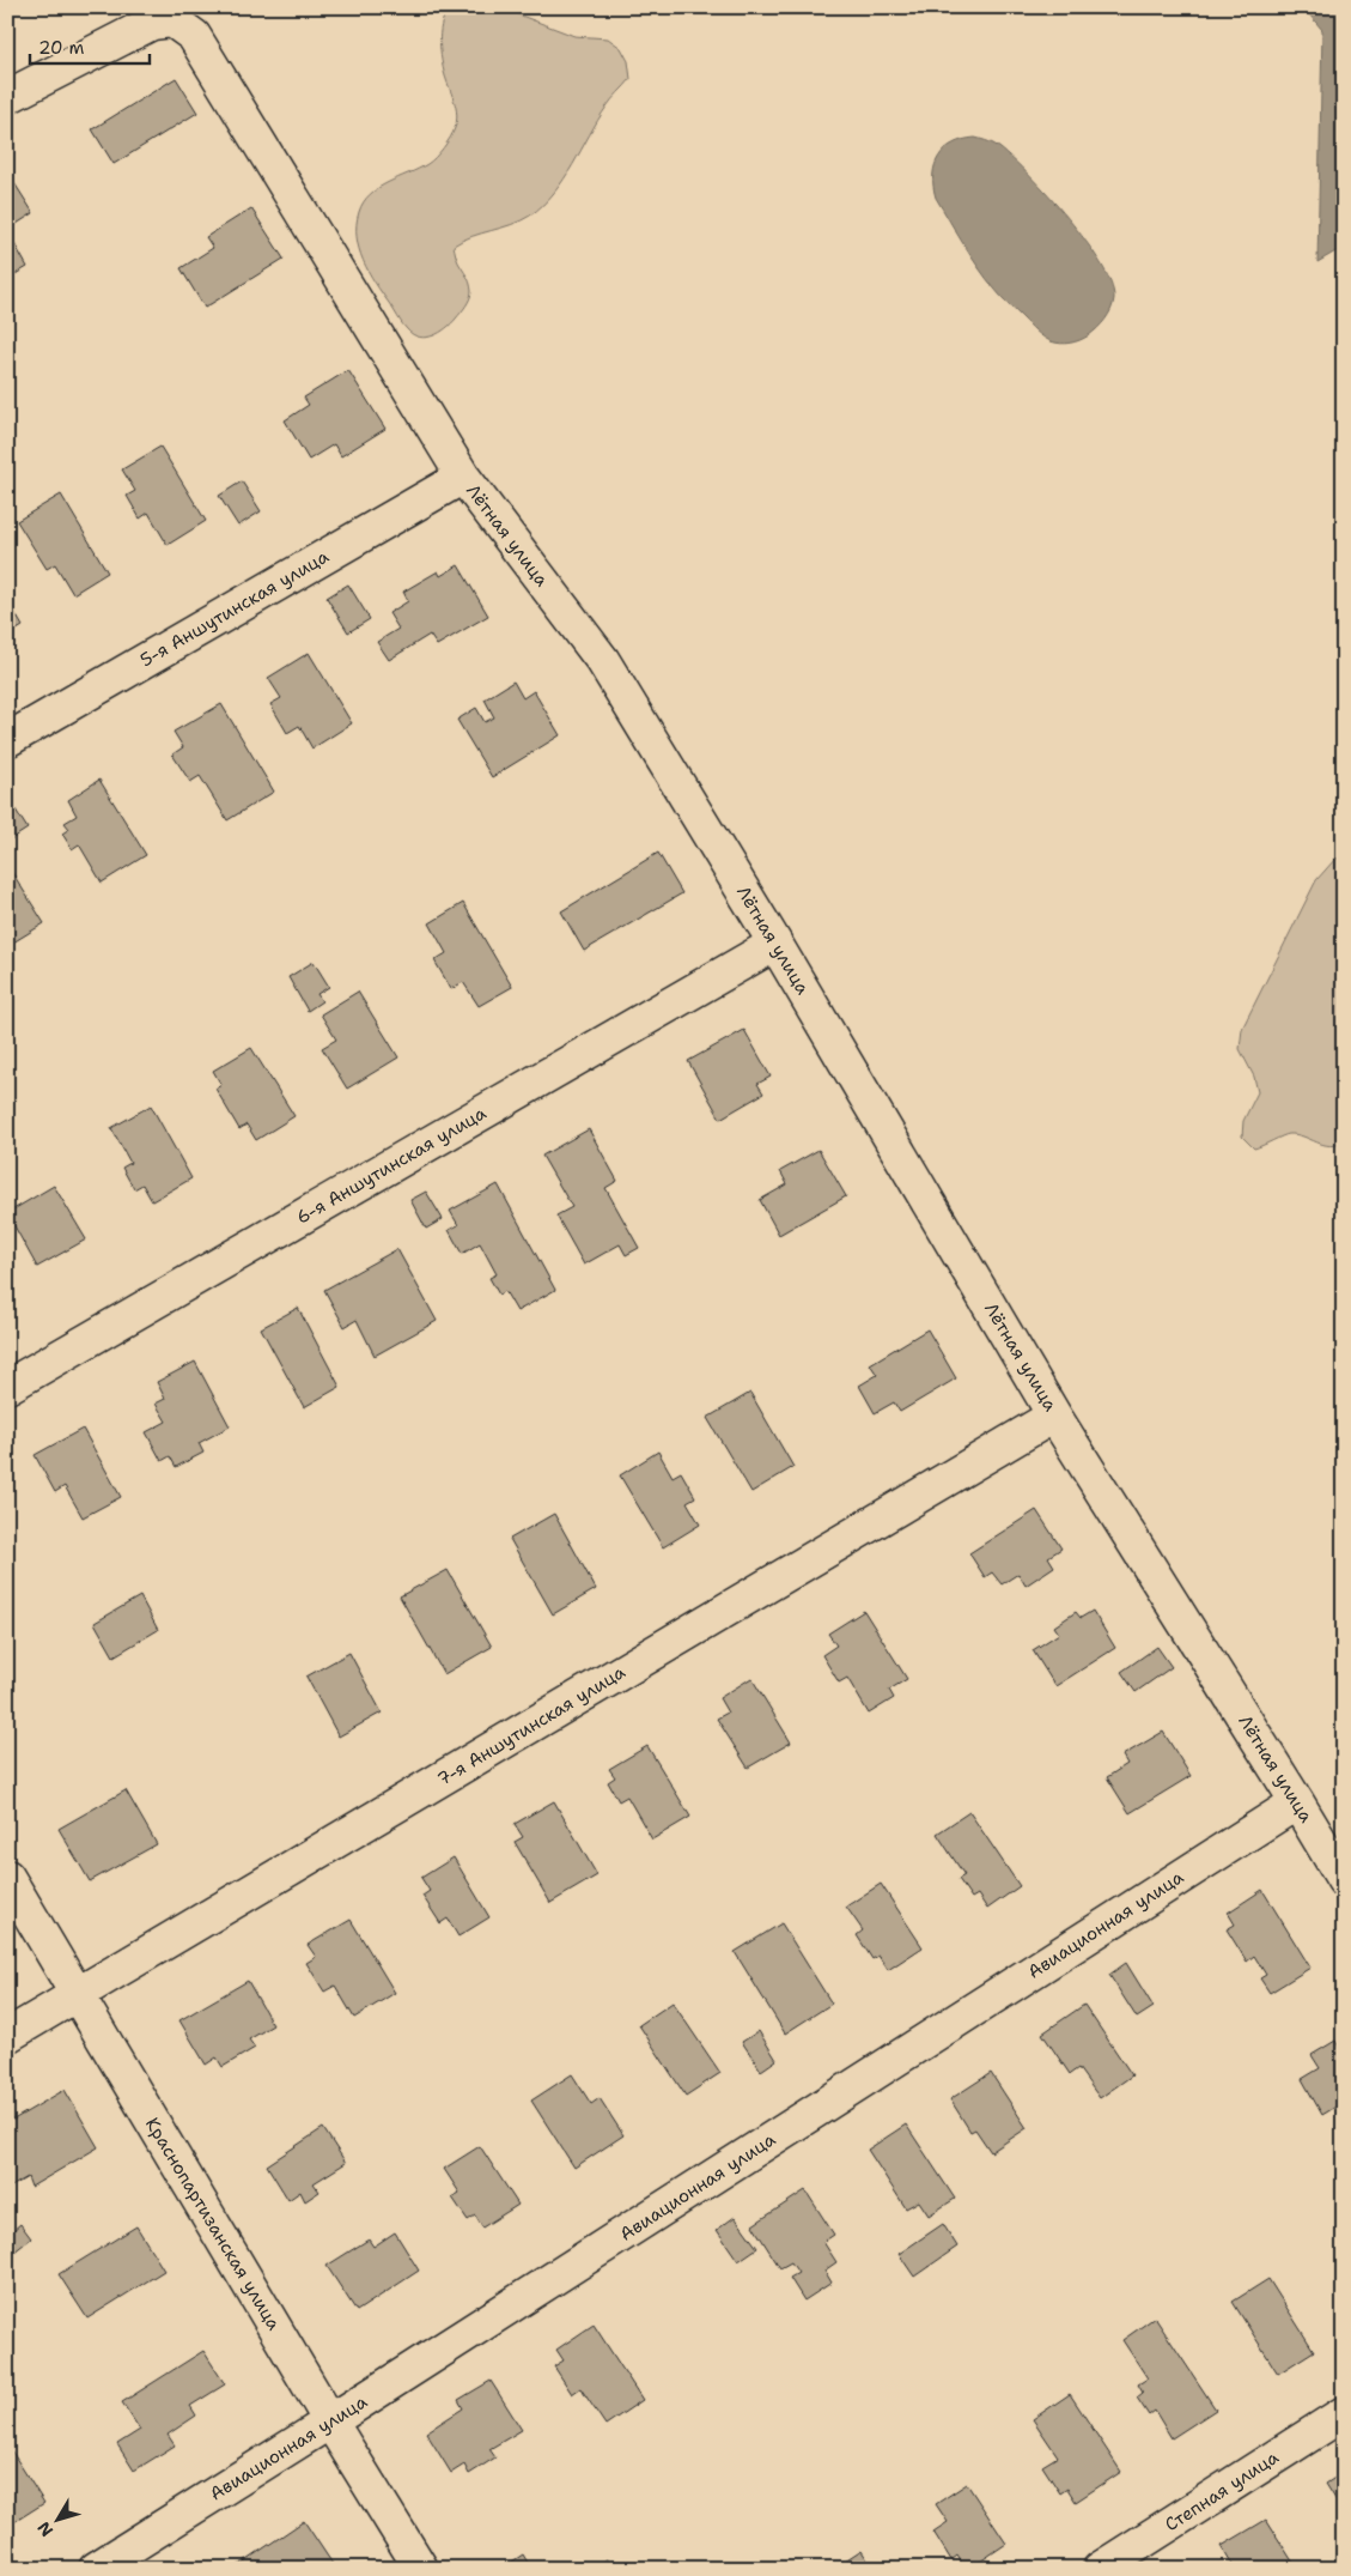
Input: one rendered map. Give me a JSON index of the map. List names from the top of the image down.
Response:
{
  "streets": {
    "street": [
      "Лётная улица",
      "5-я Аншутинская улица",
      "6-я Аншутинская улица",
      "7-я Аншутинская улица",
      "Авиационная улица",
      "Краснопартизанская улица",
      "Степная улица"
    ]
  },
  "crossings": [
    ["Лётная улица", "5-я Аншутинская улица"],
    ["Лётная улица", "6-я Аншутинская улица"],
    ["Лётная улица", "7-я Аншутинская улица"],
    ["Лётная улица", "Авиационная улица"],
    ["7-я Аншутинская улица", "Краснопартизанская улица"],
    ["Авиационная улица", "Краснопартизанская улица"]
  ],
  "scale_bar": "20 m",
  "north": "bottom left"
}
